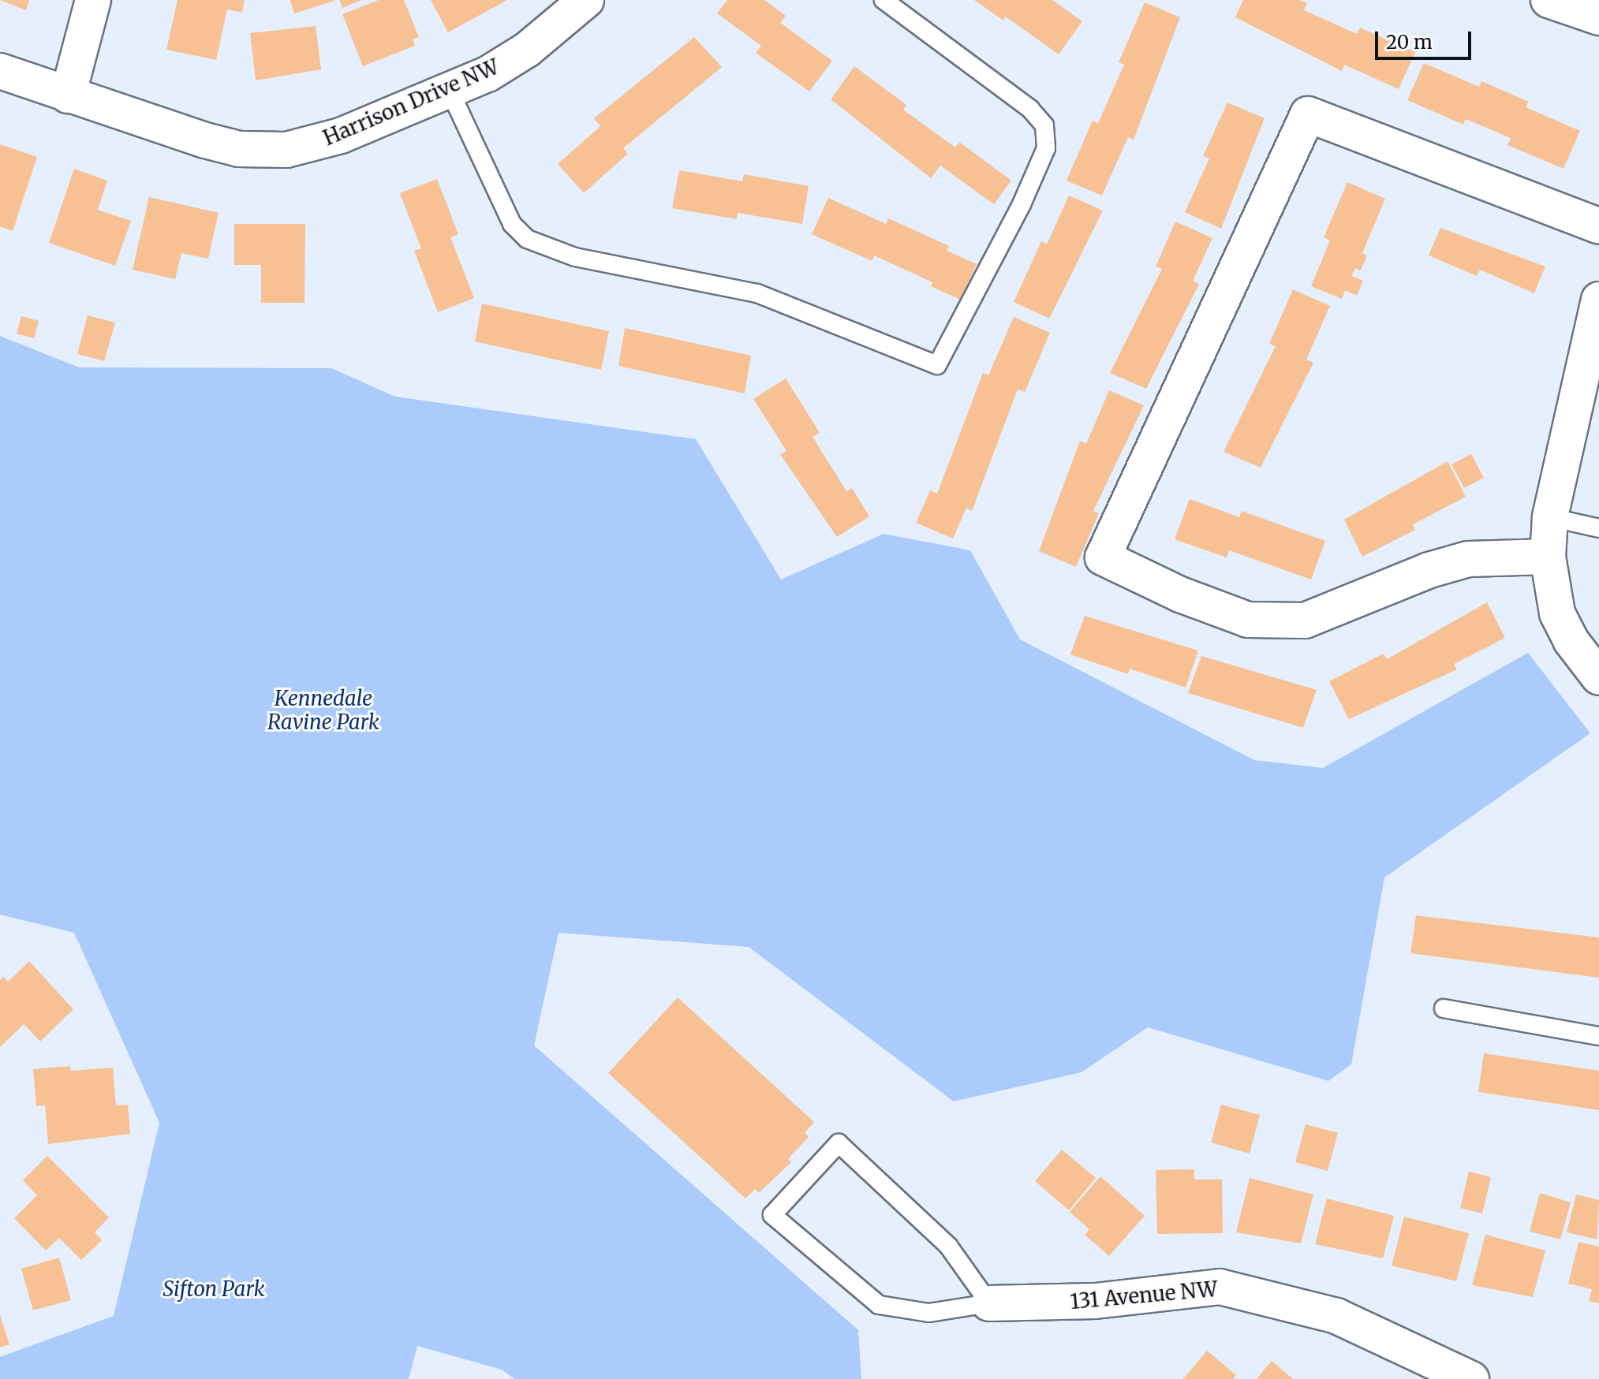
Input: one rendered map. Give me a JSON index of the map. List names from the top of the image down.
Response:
{
  "streets": {
    "street": ["Harrison Drive NW", "131 Avenue NW"]
  },
  "parks": ["Kennedale Ravine Park", "Sifton Park"],
  "scale_bar": "20 m"
}
